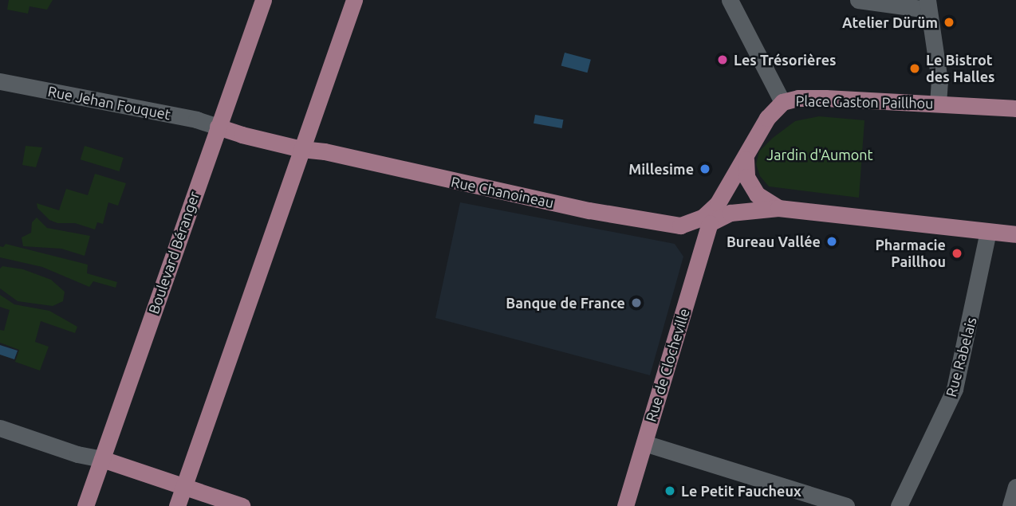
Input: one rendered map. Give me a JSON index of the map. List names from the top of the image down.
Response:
{
  "streets": {
    "main road": [
      "Place Gaston Paillhou",
      "Rue Chanoineau",
      "Boulevard Béranger",
      "Rue de Clocheville"
    ],
    "street": ["Rue Jehan Fouquet", "Rue Rabelais"]
  },
  "crossings": [
    ["Place Gaston Paillhou", "Rue Chanoineau"],
    ["Place Gaston Paillhou", "Rue de Clocheville"],
    ["Rue Jehan Fouquet", "Rue Chanoineau"],
    ["Rue Jehan Fouquet", "Boulevard Béranger"],
    ["Rue Chanoineau", "Boulevard Béranger"],
    ["Rue Chanoineau", "Rue de Clocheville"]
  ],
  "parks": ["Jardin d'Aumont"],
  "places": [
    "Atelier Dürüm",
    "Les Trésorières",
    "Le Bistrot des Halles",
    "Millesime",
    "Bureau Vallée",
    "Pharmacie Paillhou",
    "Banque de France",
    "Le Petit Faucheux"
  ]
}
